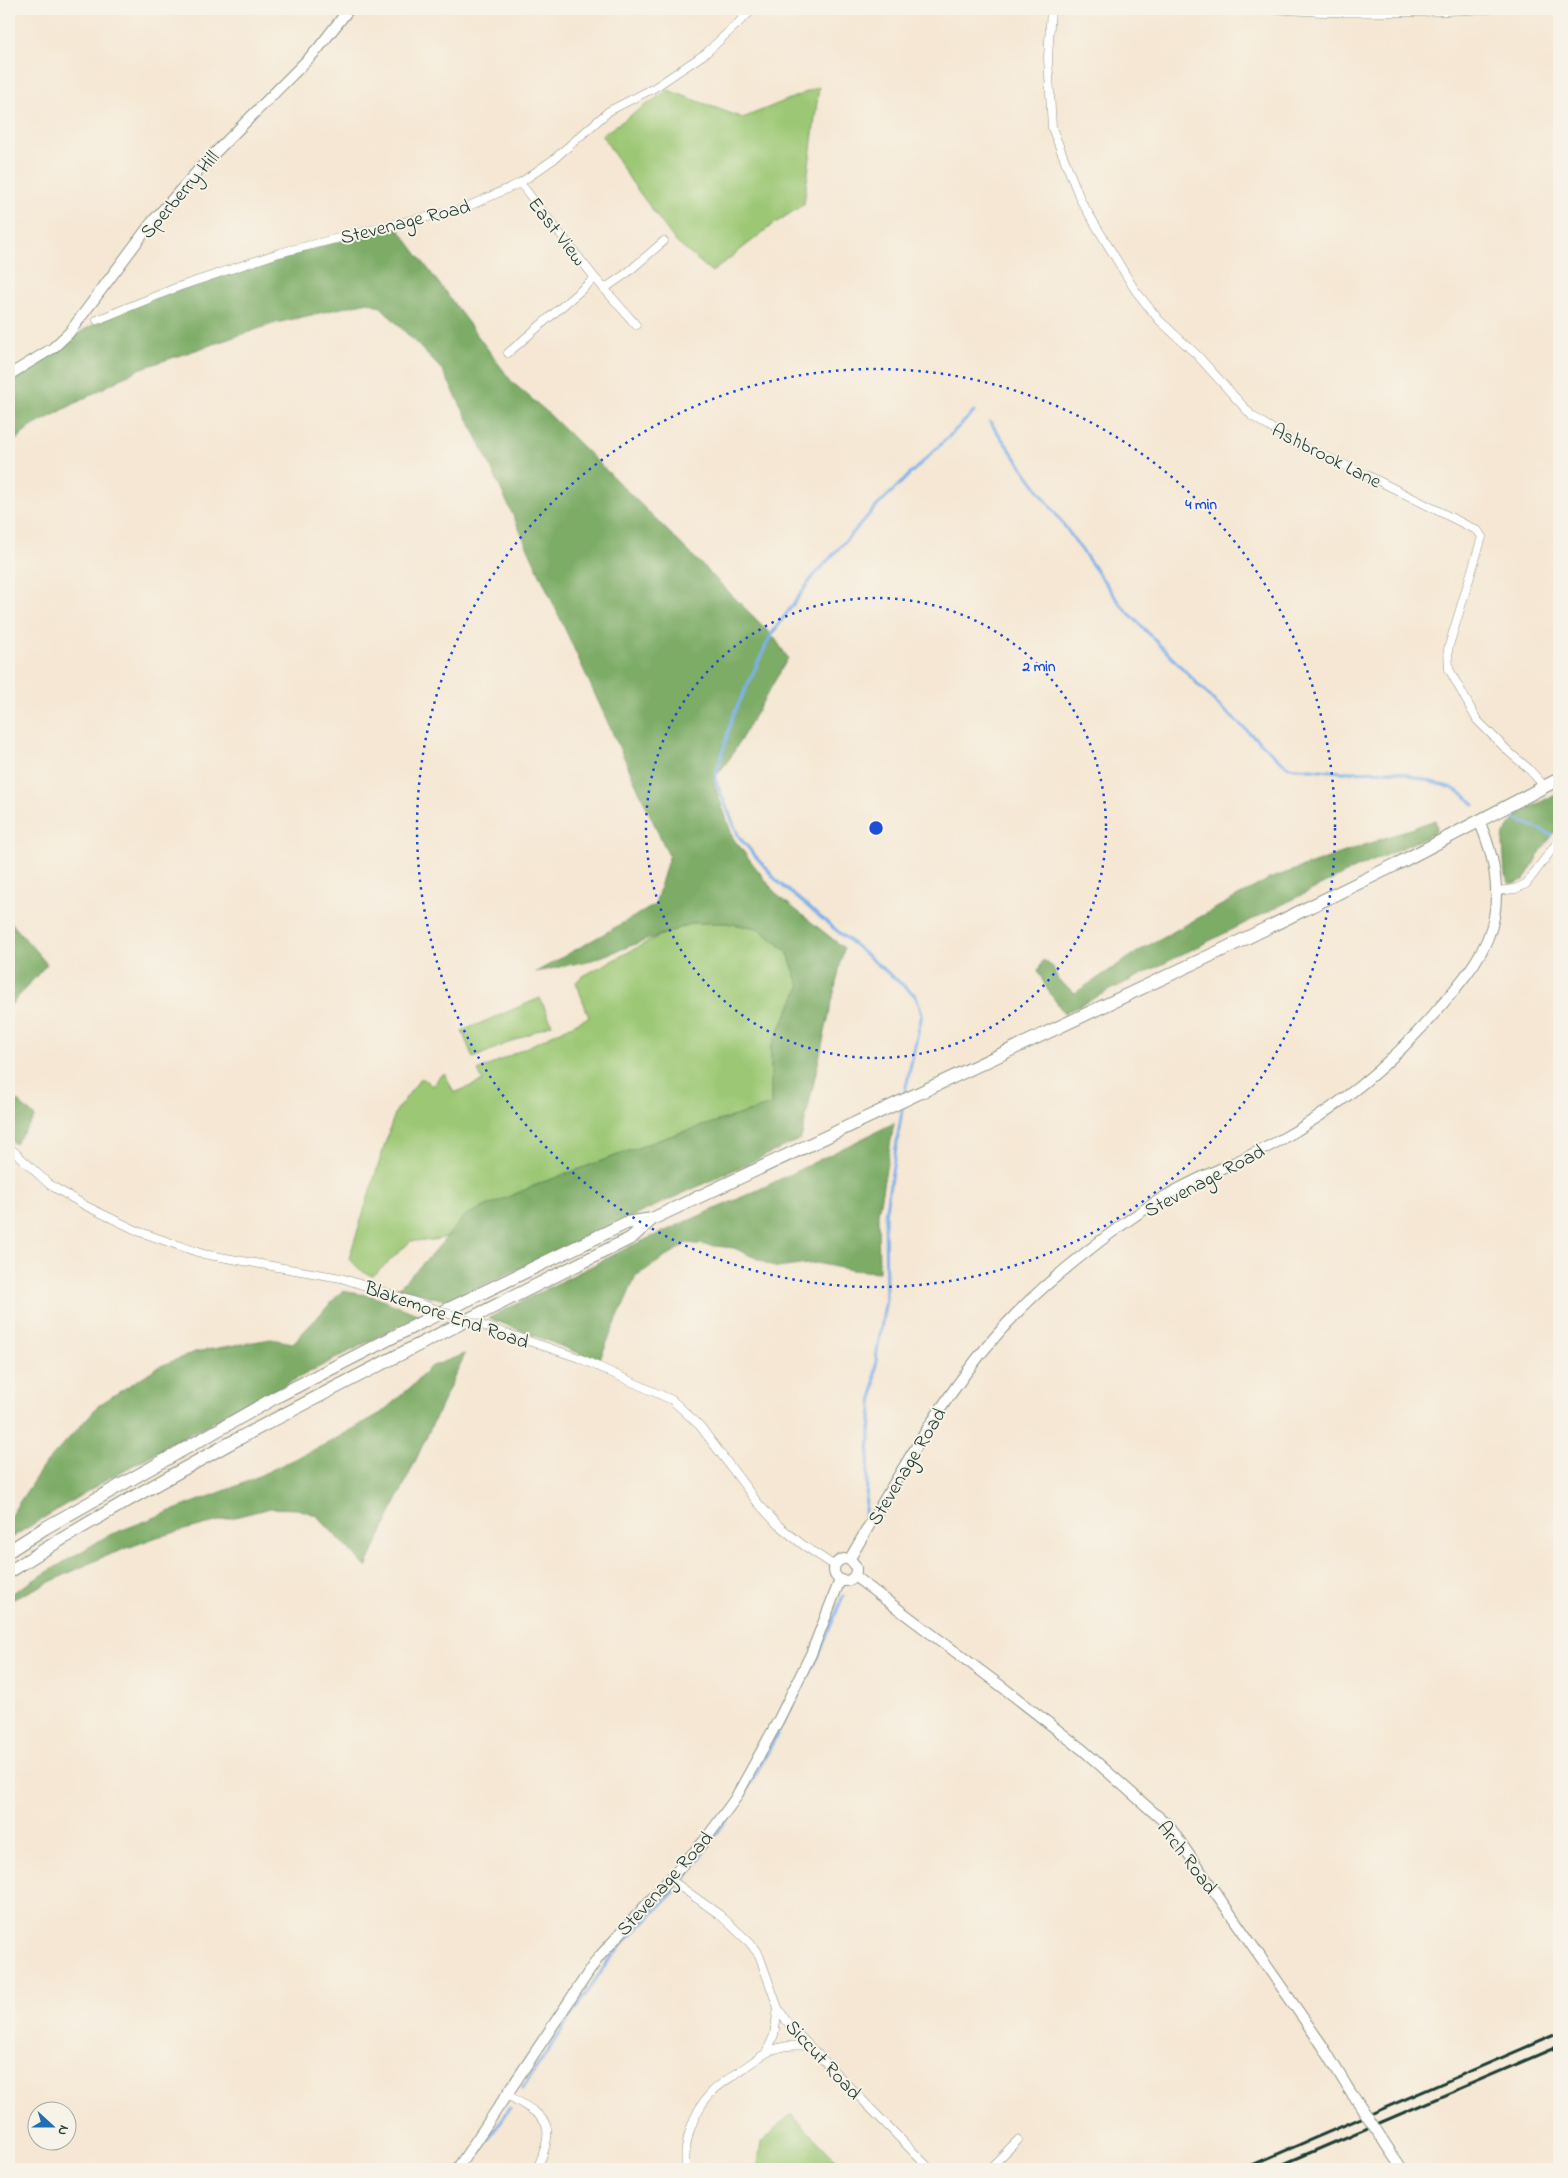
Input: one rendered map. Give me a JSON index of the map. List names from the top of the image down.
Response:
{
  "streets": {
    "street": [
      "Sperberry Hill",
      "Stevenage Road",
      "East View",
      "Ashbrook Lane",
      "Blakemore End Road",
      "Arch Road",
      "Siccut Road"
    ]
  },
  "crossings": [
    ["Stevenage Road", "East View"],
    ["Stevenage Road", "Blakemore End Road"],
    ["Stevenage Road", "Arch Road"],
    ["Stevenage Road", "Siccut Road"],
    ["Blakemore End Road", "Arch Road"]
  ],
  "north": "right",
  "rings": ["4 min", "2 min"]
}
